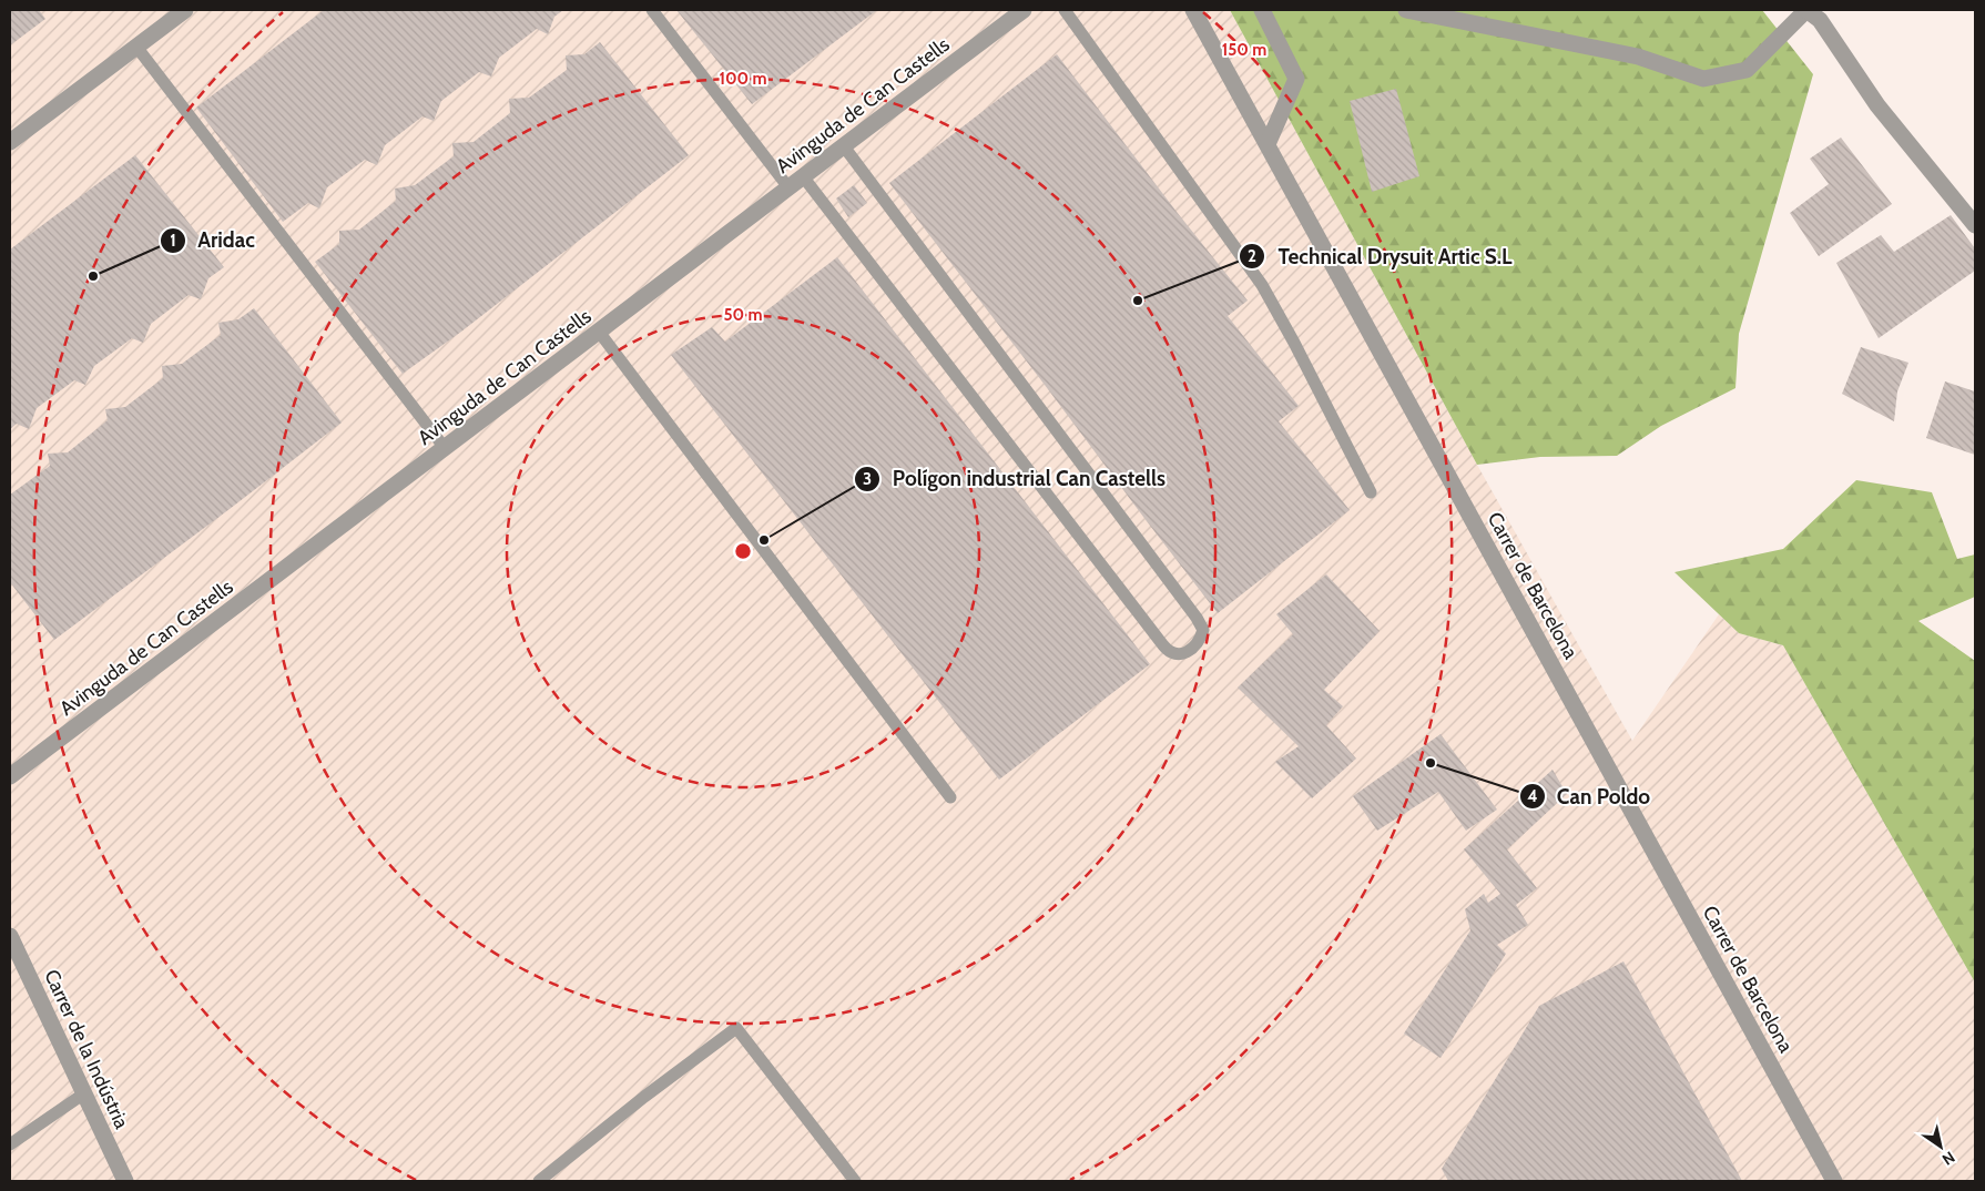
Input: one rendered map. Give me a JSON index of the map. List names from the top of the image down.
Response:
{
  "streets": {
    "street": ["Avinguda de Can Castells", "Carrer de Barcelona", "Carrer de la Indústria"]
  },
  "places": [
    "Aridac",
    "Technical Drysuit Artic S.L",
    "Polígon industrial Can Castells",
    "Can Poldo"
  ],
  "north": "bottom right",
  "rings": ["150 m", "100 m", "50 m"]
}
